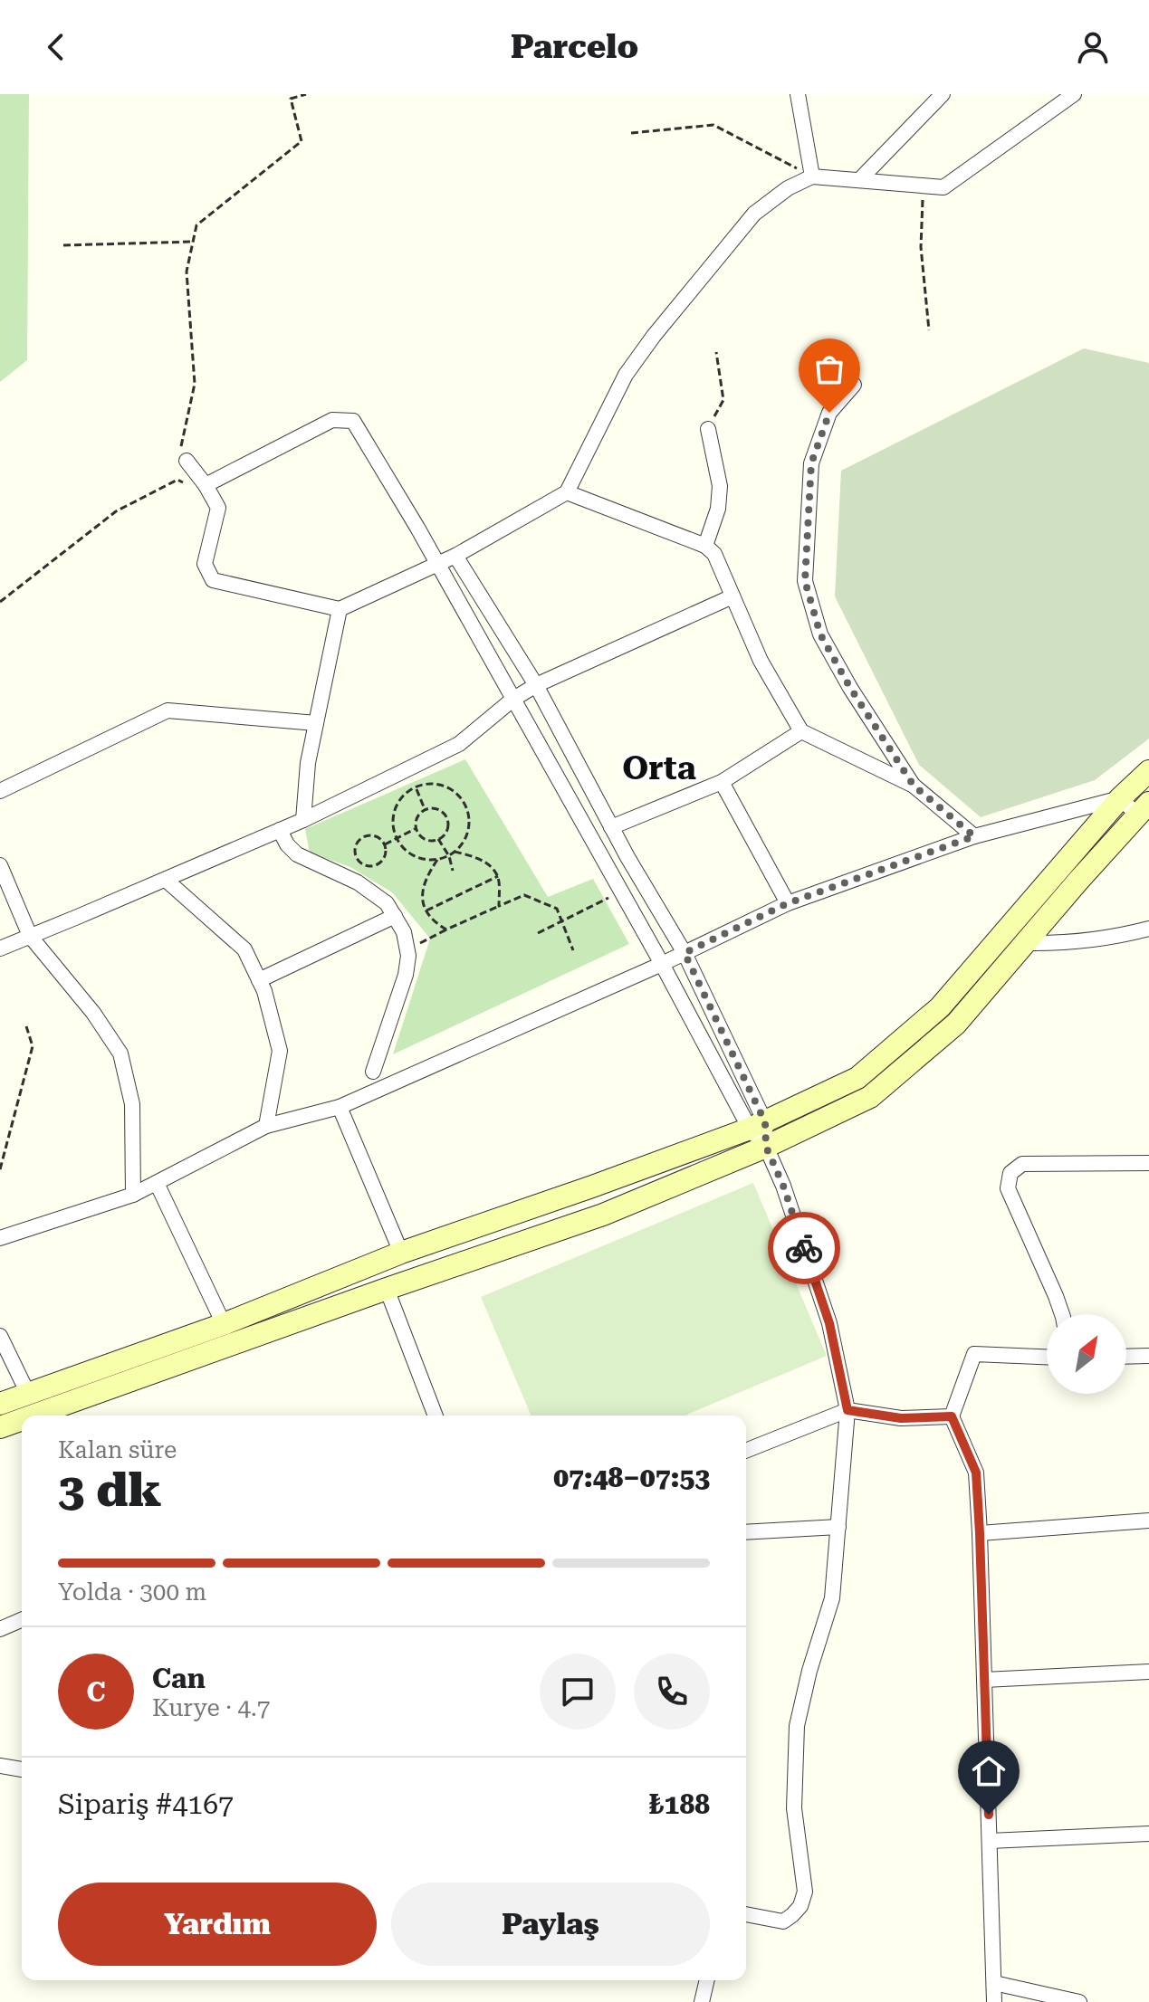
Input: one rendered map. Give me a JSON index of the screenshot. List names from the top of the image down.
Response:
{
  "districts": ["Orta"],
  "north": "top right",
  "page": {
    "header": "Parcelo",
    "heading": ["3 dk", "Kalan süre", "07:48–07:53"],
    "panel": [
      "Can",
      "Kurye · 4.7",
      "Sipariş #4167",
      "₺188"
    ],
    "bar": "Yolda · 300 m",
    "round": "C",
    "buttons": ["Yardım", "Paylaş"]
  }
}
